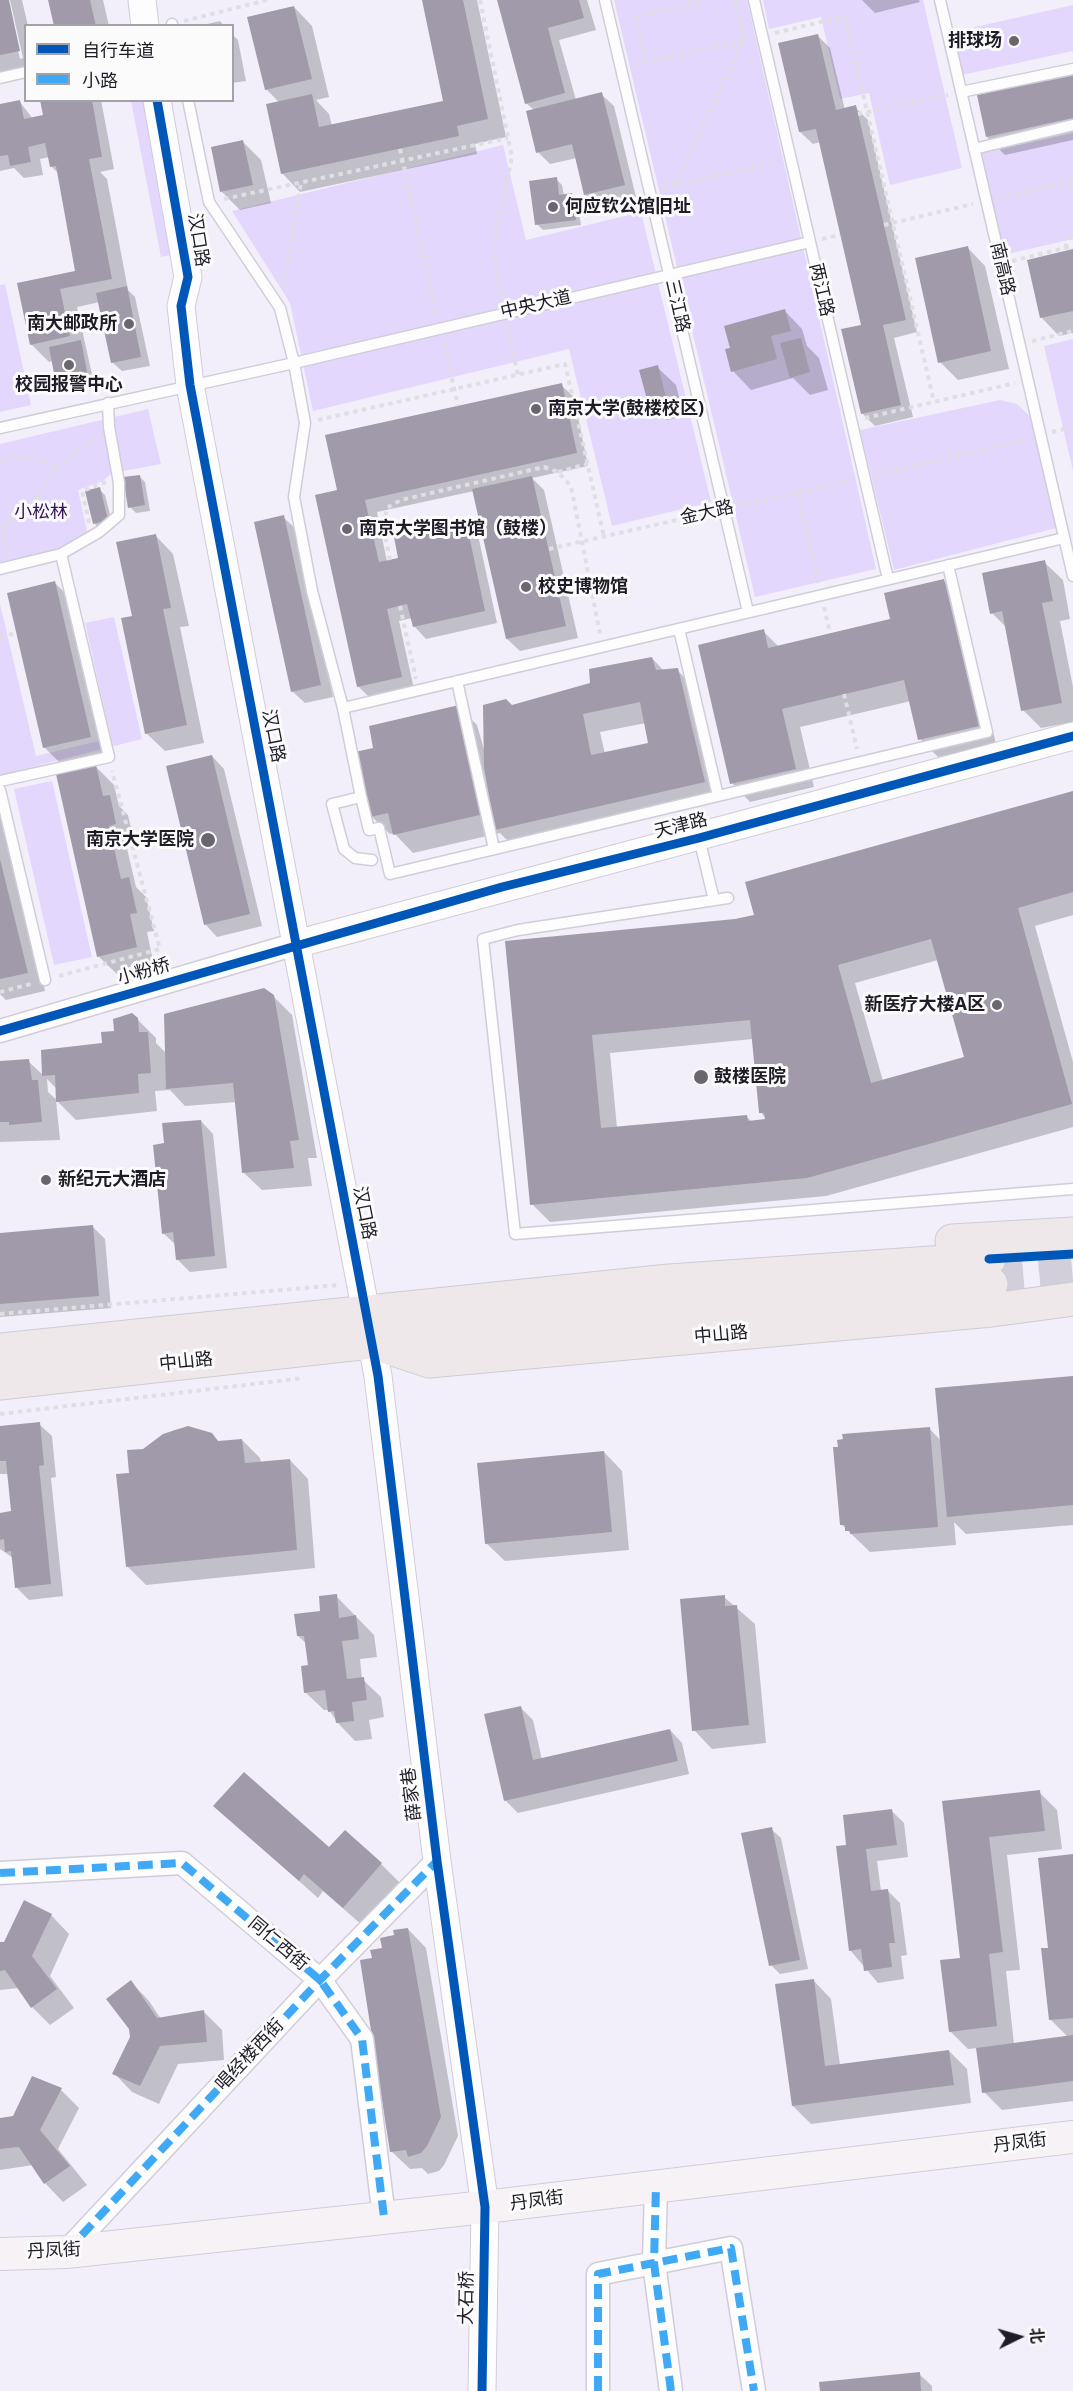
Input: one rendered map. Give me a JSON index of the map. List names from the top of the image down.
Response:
{
  "streets": {
    "main road": ["丹凤街"],
    "street": [
      "汉口路",
      "天津路",
      "小粉桥",
      "薛家巷",
      "同仁西街",
      "唱经楼西街",
      "大石桥"
    ],
    "lane": [
      "南高路",
      "两江路",
      "中央大道",
      "三江路"
    ],
    "path": ["金大路"]
  },
  "crossings": [
    ["汉口路", "中央大道"],
    ["汉口路", "天津路"],
    ["汉口路", "小粉桥"],
    ["汉口路", "薛家巷"],
    ["两江路", "中央大道"],
    ["两江路", "金大路"],
    ["中央大道", "三江路"],
    ["三江路", "金大路"],
    ["天津路", "小粉桥"],
    ["薛家巷", "唱经楼西街"],
    ["薛家巷", "丹凤街"],
    ["薛家巷", "大石桥"],
    ["同仁西街", "唱经楼西街"],
    ["同仁西街", "丹凤街"],
    ["唱经楼西街", "丹凤街"],
    ["丹凤街", "大石桥"]
  ],
  "parks": ["小松林"],
  "places": [
    "排球场",
    "何应钦公馆旧址",
    "南大邮政所",
    "校园报警中心",
    "南京大学(鼓楼校区)",
    "南京大学图书馆（鼓楼）",
    "校史博物馆",
    "南京大学医院",
    "新医疗大楼A区",
    "鼓楼医院",
    "新纪元大酒店"
  ],
  "legend": ["自行车道", "小路"],
  "north": "right"
}
